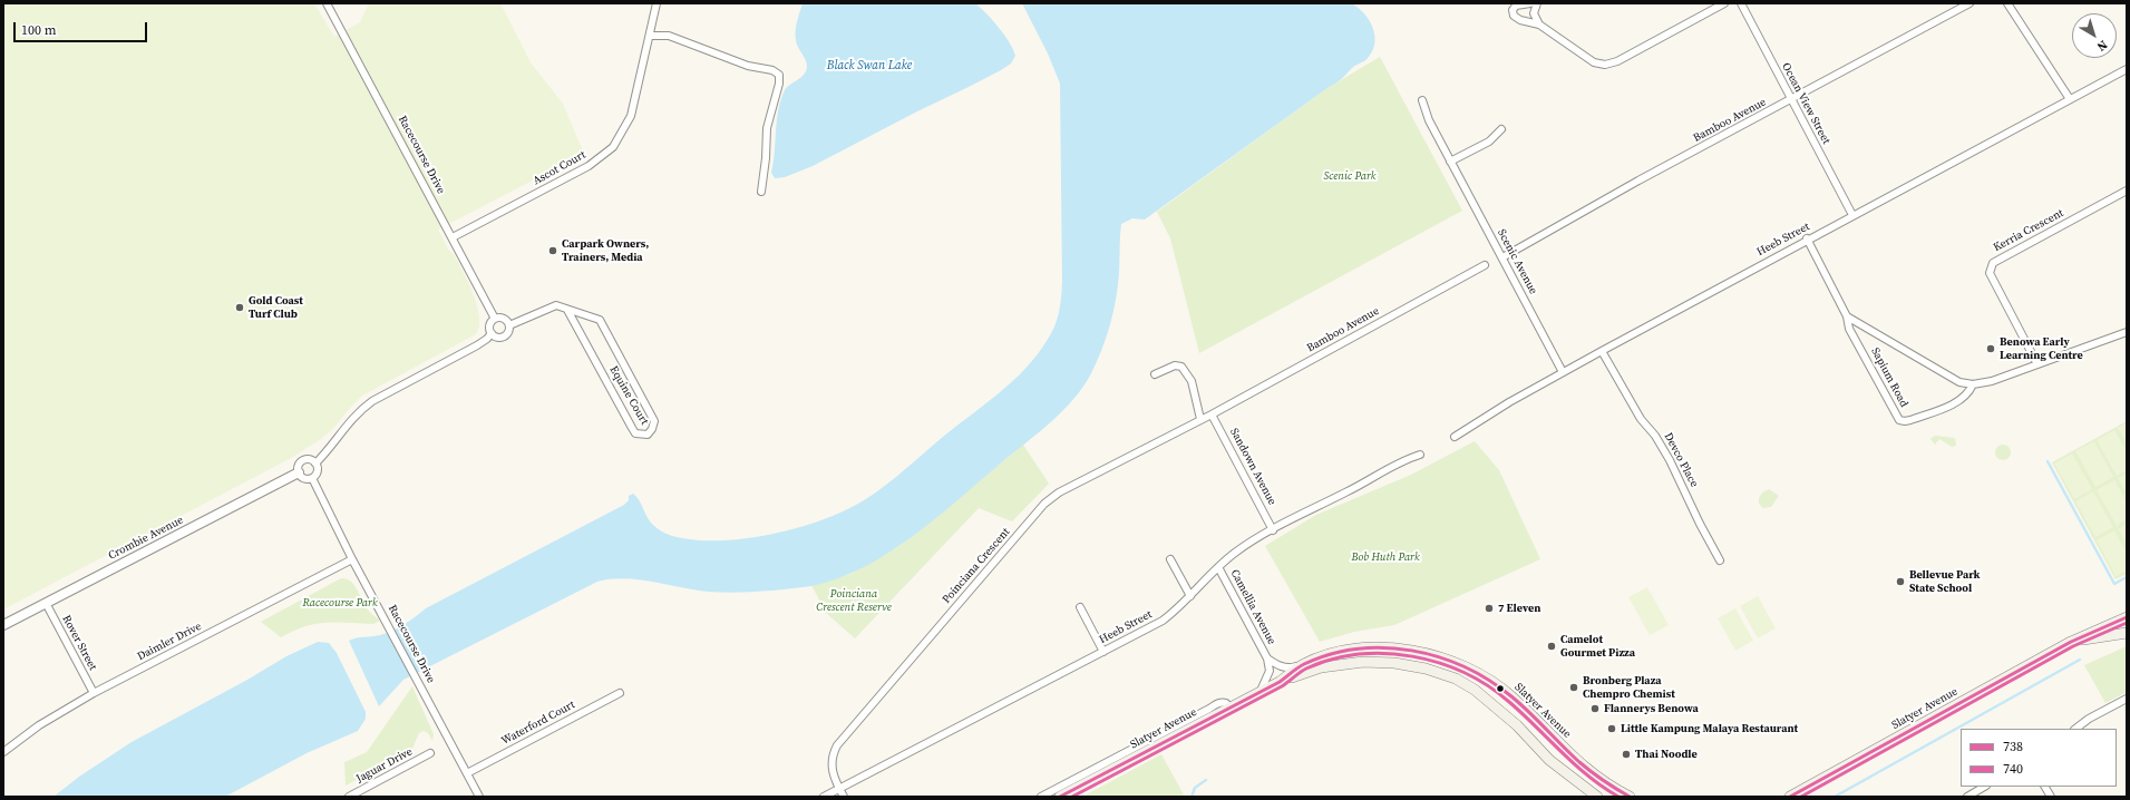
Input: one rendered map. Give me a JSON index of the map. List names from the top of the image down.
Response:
{
  "streets": {
    "main road": ["Slatyer Avenue"],
    "street": [
      "Ocean View Street",
      "Bamboo Avenue",
      "Racecourse Drive",
      "Ascot Court",
      "Kerria Crescent",
      "Heeb Street",
      "Scenic Avenue",
      "Sapium Road",
      "Equine Court",
      "Devco Place",
      "Sandown Avenue",
      "Crombie Avenue",
      "Poinciana Crescent",
      "Camellia Avenue",
      "Daimler Drive",
      "Rover Street",
      "Waterford Court",
      "Jaguar Drive"
    ]
  },
  "crossings": [
    ["Ocean View Street", "Bamboo Avenue"],
    ["Ocean View Street", "Heeb Street"],
    ["Bamboo Avenue", "Scenic Avenue"],
    ["Bamboo Avenue", "Sandown Avenue"],
    ["Bamboo Avenue", "Poinciana Crescent"],
    ["Racecourse Drive", "Ascot Court"],
    ["Racecourse Drive", "Equine Court"],
    ["Racecourse Drive", "Crombie Avenue"],
    ["Racecourse Drive", "Daimler Drive"],
    ["Racecourse Drive", "Waterford Court"],
    ["Kerria Crescent", "Sapium Road"],
    ["Heeb Street", "Scenic Avenue"],
    ["Heeb Street", "Sapium Road"],
    ["Heeb Street", "Devco Place"],
    ["Heeb Street", "Sandown Avenue"],
    ["Heeb Street", "Poinciana Crescent"],
    ["Heeb Street", "Camellia Avenue"],
    ["Sandown Avenue", "Poinciana Crescent"],
    ["Crombie Avenue", "Rover Street"],
    ["Camellia Avenue", "Slatyer Avenue"],
    ["Daimler Drive", "Rover Street"]
  ],
  "water": ["Black Swan Lake"],
  "parks": [
    "Scenic Park",
    "Bob Huth Park",
    "Poinciana Crescent Reserve",
    "Racecourse Park"
  ],
  "places": [
    "Carpark Owners, Trainers, Media",
    "Gold Coast Turf Club",
    "Benowa Early Learning Centre",
    "Bellevue Park State School",
    "7 Eleven",
    "Camelot Gourmet Pizza",
    "Bronberg Plaza Chempro Chemist",
    "Flannerys Benowa",
    "Little Kampung Malaya Restaurant",
    "Thai Noodle"
  ],
  "lines": ["transit line 738", "transit line 740"],
  "legend": ["738", "740"],
  "scale_bar": "100 m",
  "north": "bottom right"
}
